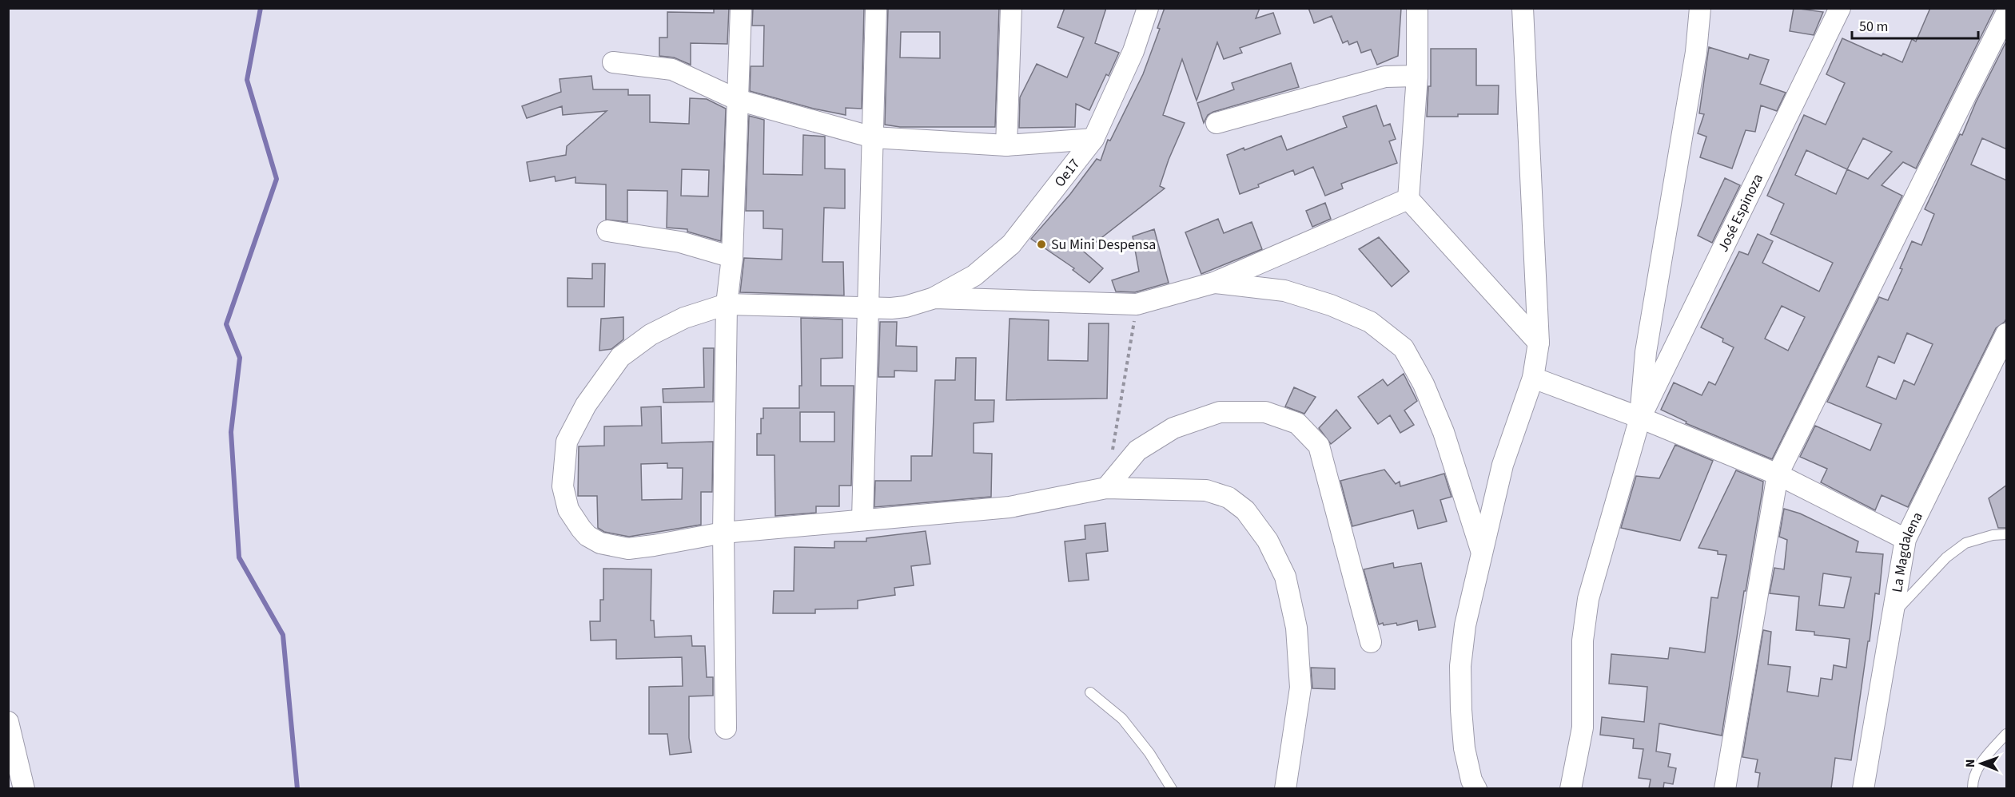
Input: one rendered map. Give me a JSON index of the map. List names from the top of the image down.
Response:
{
  "streets": {
    "street": ["Oe17", "José Espinoza", "La Magdalena"]
  },
  "places": ["Su Mini Despensa"],
  "scale_bar": "50 m",
  "north": "left"
}
